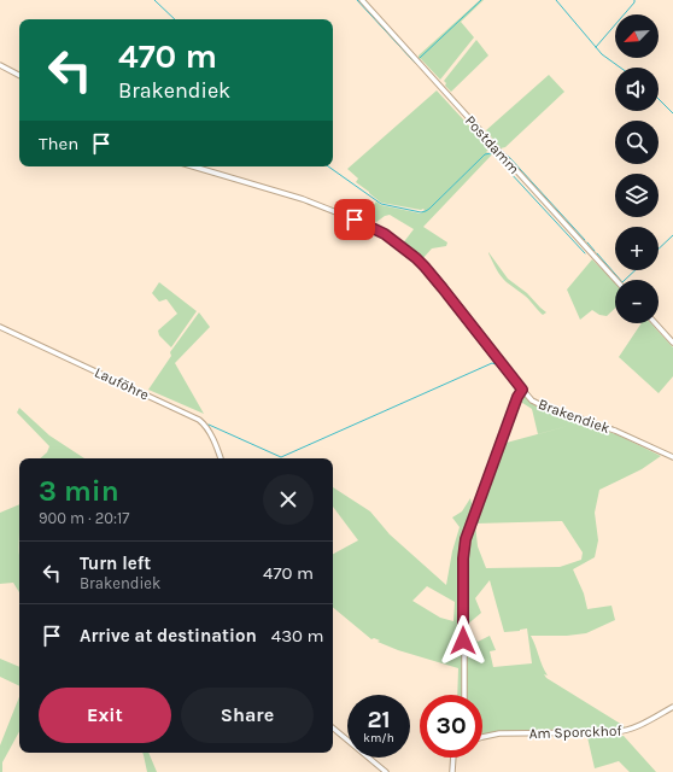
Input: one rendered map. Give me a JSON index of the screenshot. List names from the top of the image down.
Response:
{
  "streets": {
    "street": [
      "Postdamm",
      "Lauföhre",
      "Brakendiek",
      "Am Sporckhof"
    ]
  },
  "north": "bottom left",
  "page": {
    "map_buttons": ["+", "−"],
    "turn": ["470 m", "Brakendiek"],
    "then": "Then",
    "heading": ["3 min", "900 m · 20:17"],
    "list": [
      {
        "name": "Turn left",
        "note": "Brakendiek",
        "value": "470 m"
      },
      {
        "name": "Arrive at destination",
        "value": "430 m"
      }
    ],
    "buttons": ["Exit", "Share"],
    "speed": "21 km/h",
    "limit": "30"
  }
}
